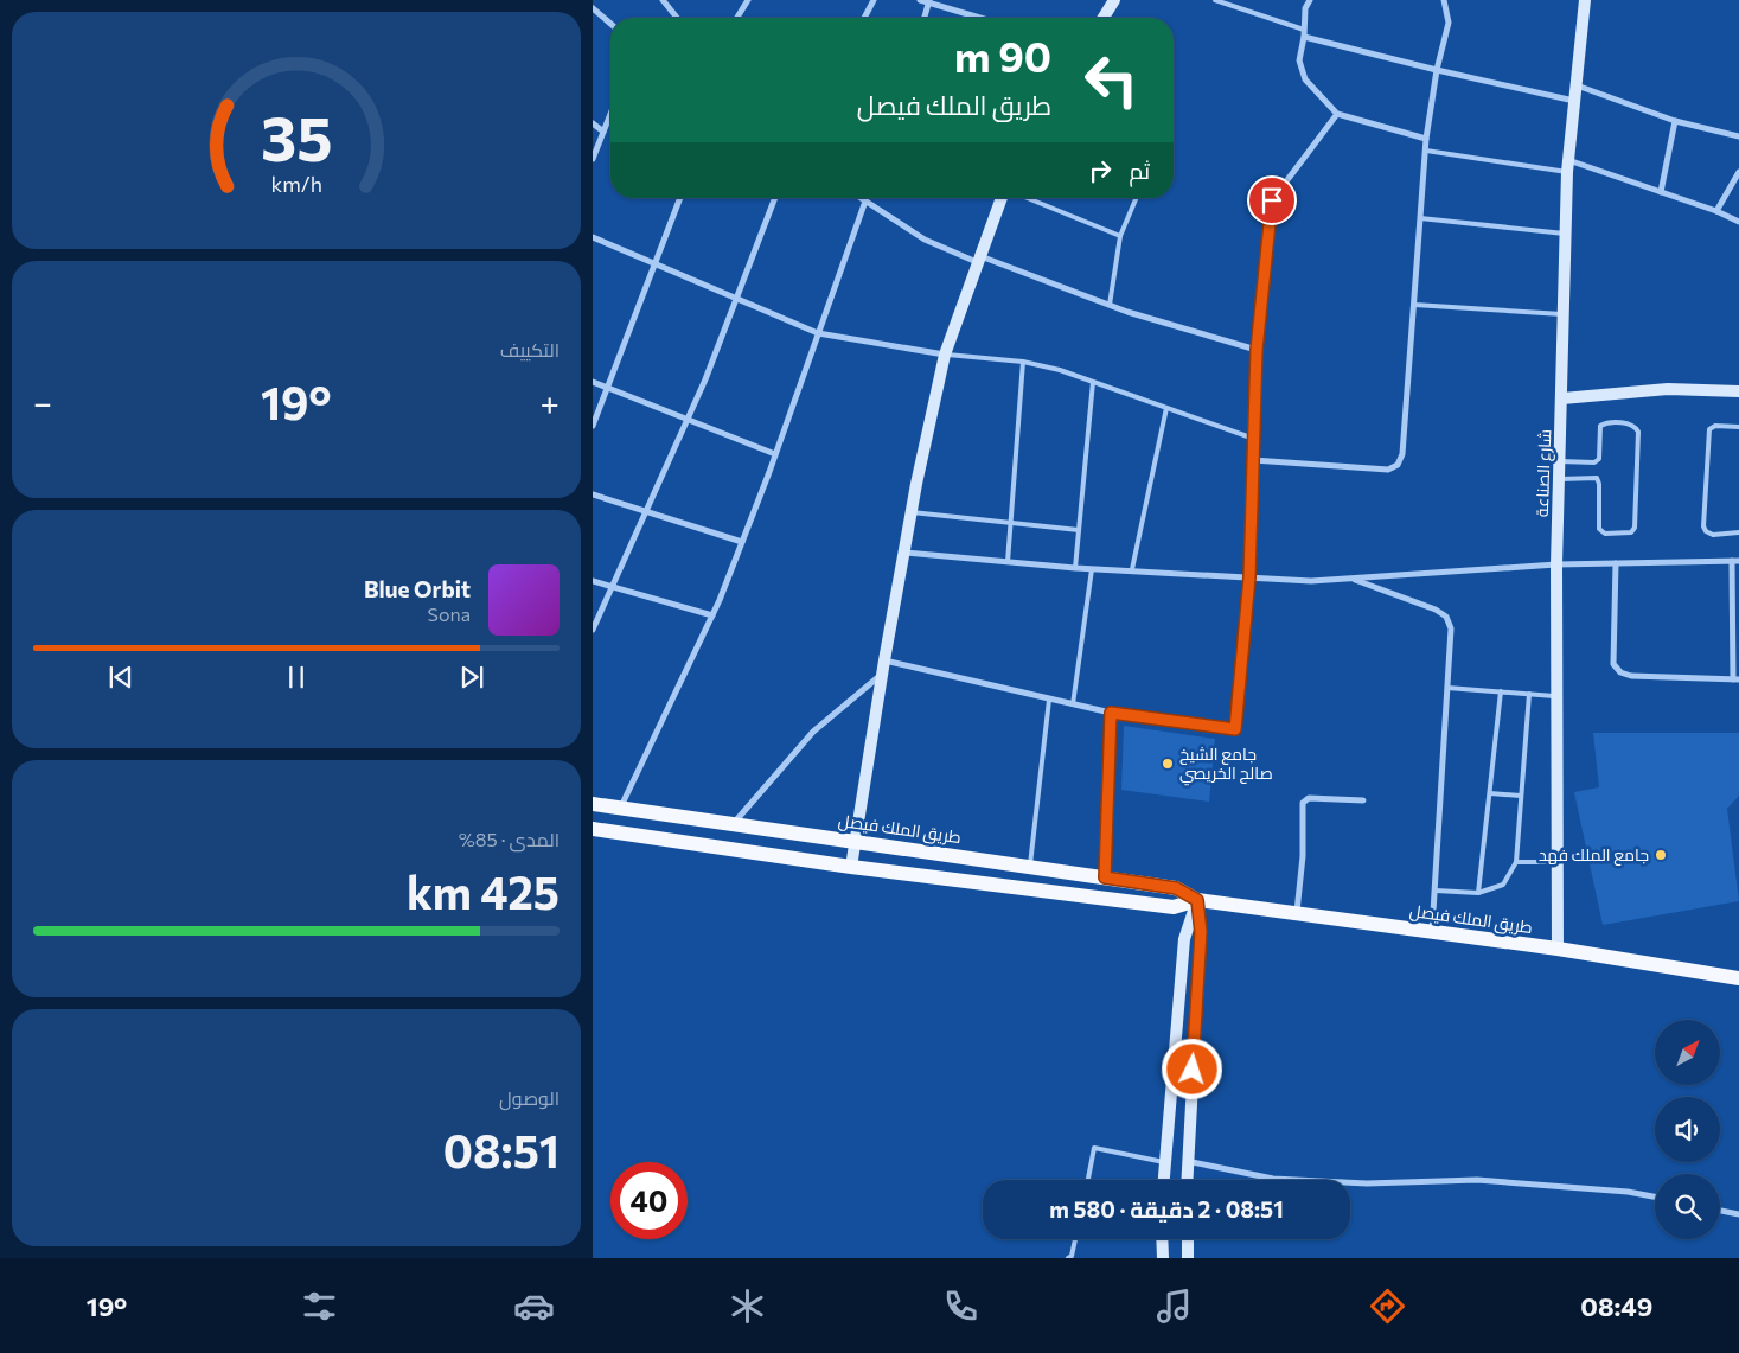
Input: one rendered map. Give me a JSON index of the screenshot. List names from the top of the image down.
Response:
{
  "streets": {
    "main road": ["طريق الملك فيصل"],
    "street": ["شارع الصناعة"]
  },
  "crossings": [
    ["شارع الصناعة", "طريق الملك فيصل"]
  ],
  "places": ["جامع الشيخ صالح الخريصي", "جامع الملك فهد"],
  "north": "top right",
  "page": {
    "turn": ["90 m", "طريق الملك فيصل"],
    "then": "ثم",
    "tile": [
      "التكييف",
      ["المدى · 85%", "425 km"],
      ["الوصول", "08:51"]
    ],
    "heat": ["−", "19°", "+"],
    "song": ["Blue Orbit", "Sona"],
    "limit": "40",
    "trip": "08:51 · 2 دقيقة · 580 m",
    "tabs": ["08:49", "19°"],
    "gauge": ["35", "km/h"]
  }
}
